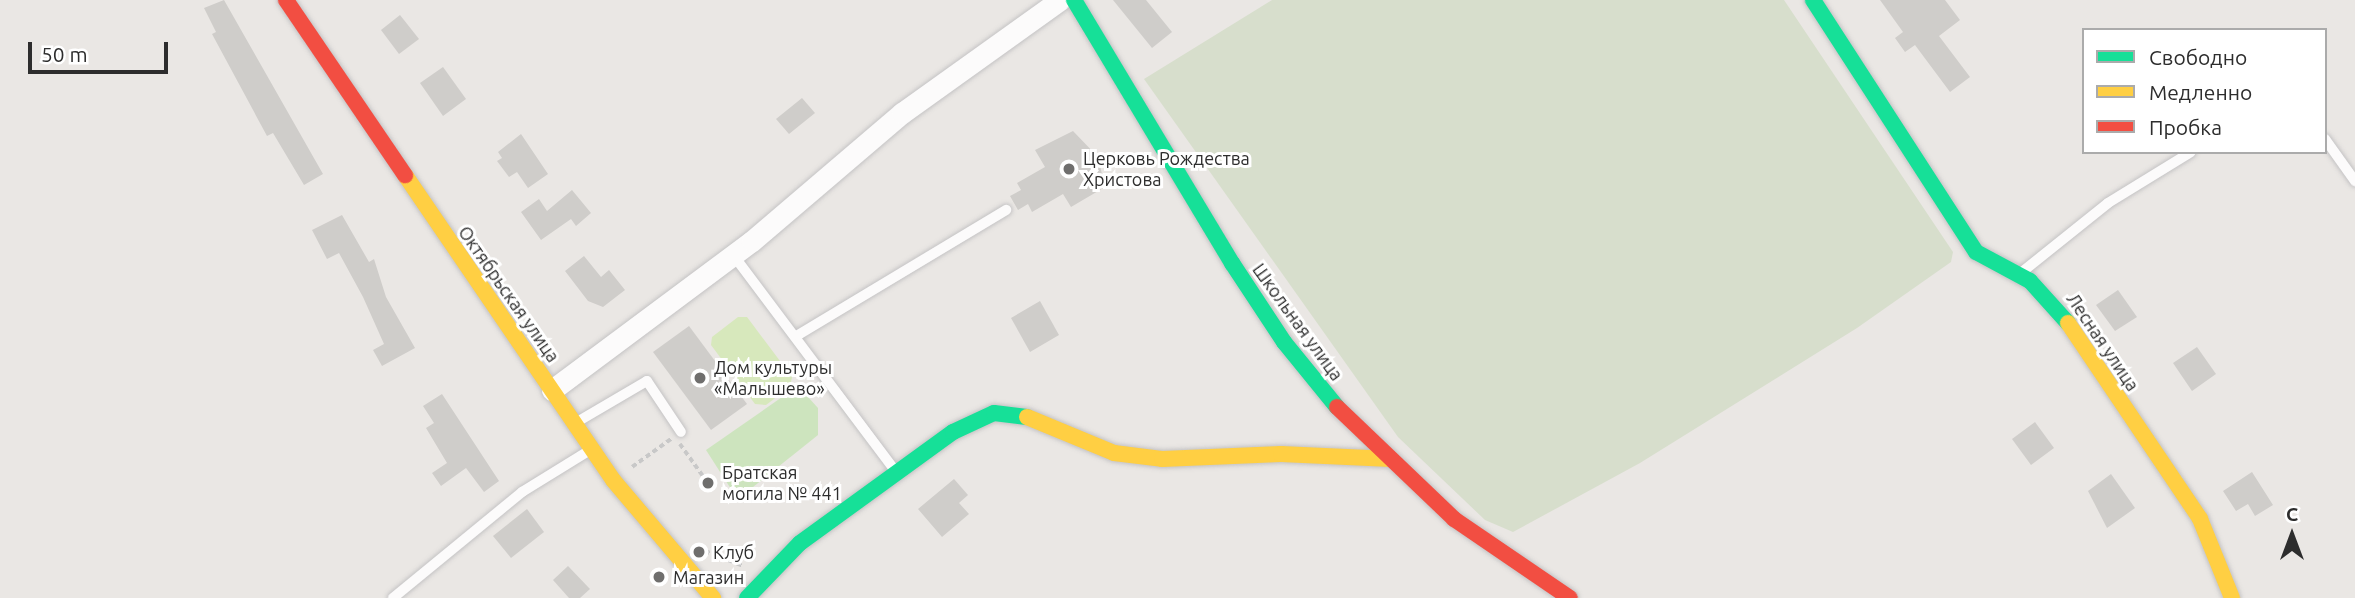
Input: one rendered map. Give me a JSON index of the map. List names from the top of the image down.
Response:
{
  "streets": {
    "street": ["Октябрьская улица", "Школьная улица", "Лесная улица"]
  },
  "places": [
    "Церковь Рождества Христова",
    "Дом культуры «Малышево»",
    "Братская могила № 441",
    "Клуб",
    "Магазин"
  ],
  "legend": ["Свободно", "Медленно", "Пробка"],
  "scale_bar": "50 m",
  "north": "top"
}
